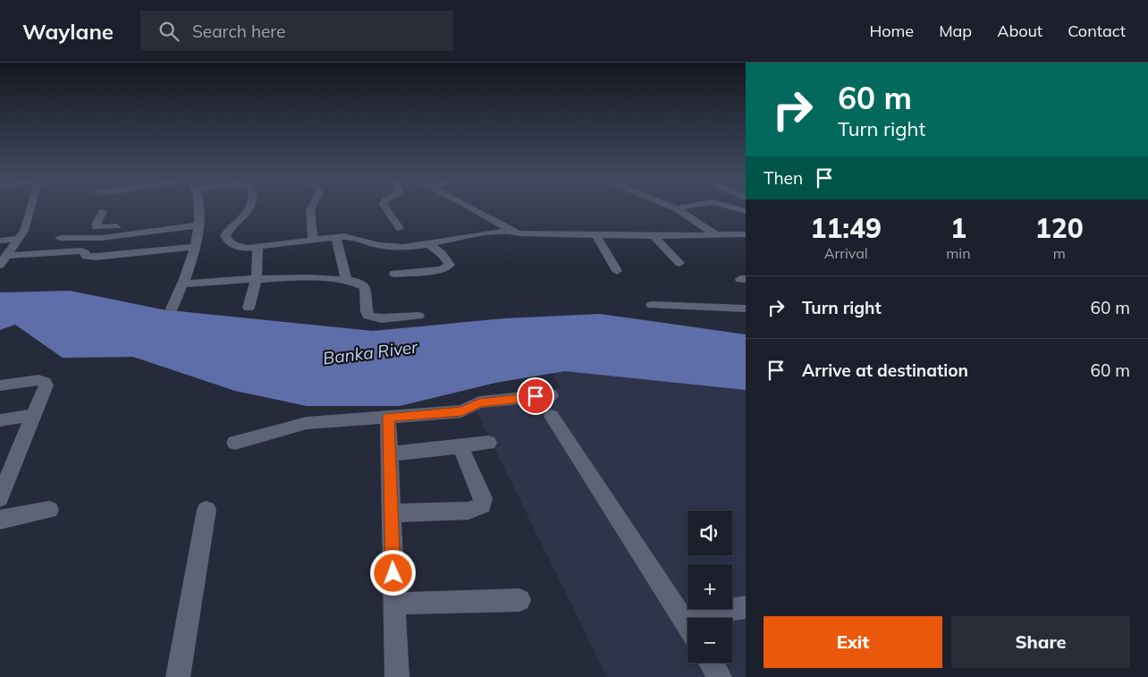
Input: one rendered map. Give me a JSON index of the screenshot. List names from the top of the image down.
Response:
{
  "water": ["Banka River"],
  "page": {
    "header": "Waylane",
    "search": "Search here",
    "nav": [
      "Home",
      "Map",
      "About",
      "Contact"
    ],
    "turn": ["60 m", "Turn right"],
    "then": "Then",
    "eta": [
      "11:49",
      "Arrival",
      "1",
      "min",
      "120",
      "m"
    ],
    "list": [
      {
        "name": "Turn right",
        "value": "60 m"
      },
      {
        "name": "Arrive at destination",
        "value": "60 m"
      }
    ],
    "map_buttons": ["+", "−"],
    "buttons": ["Exit", "Share"]
  }
}
